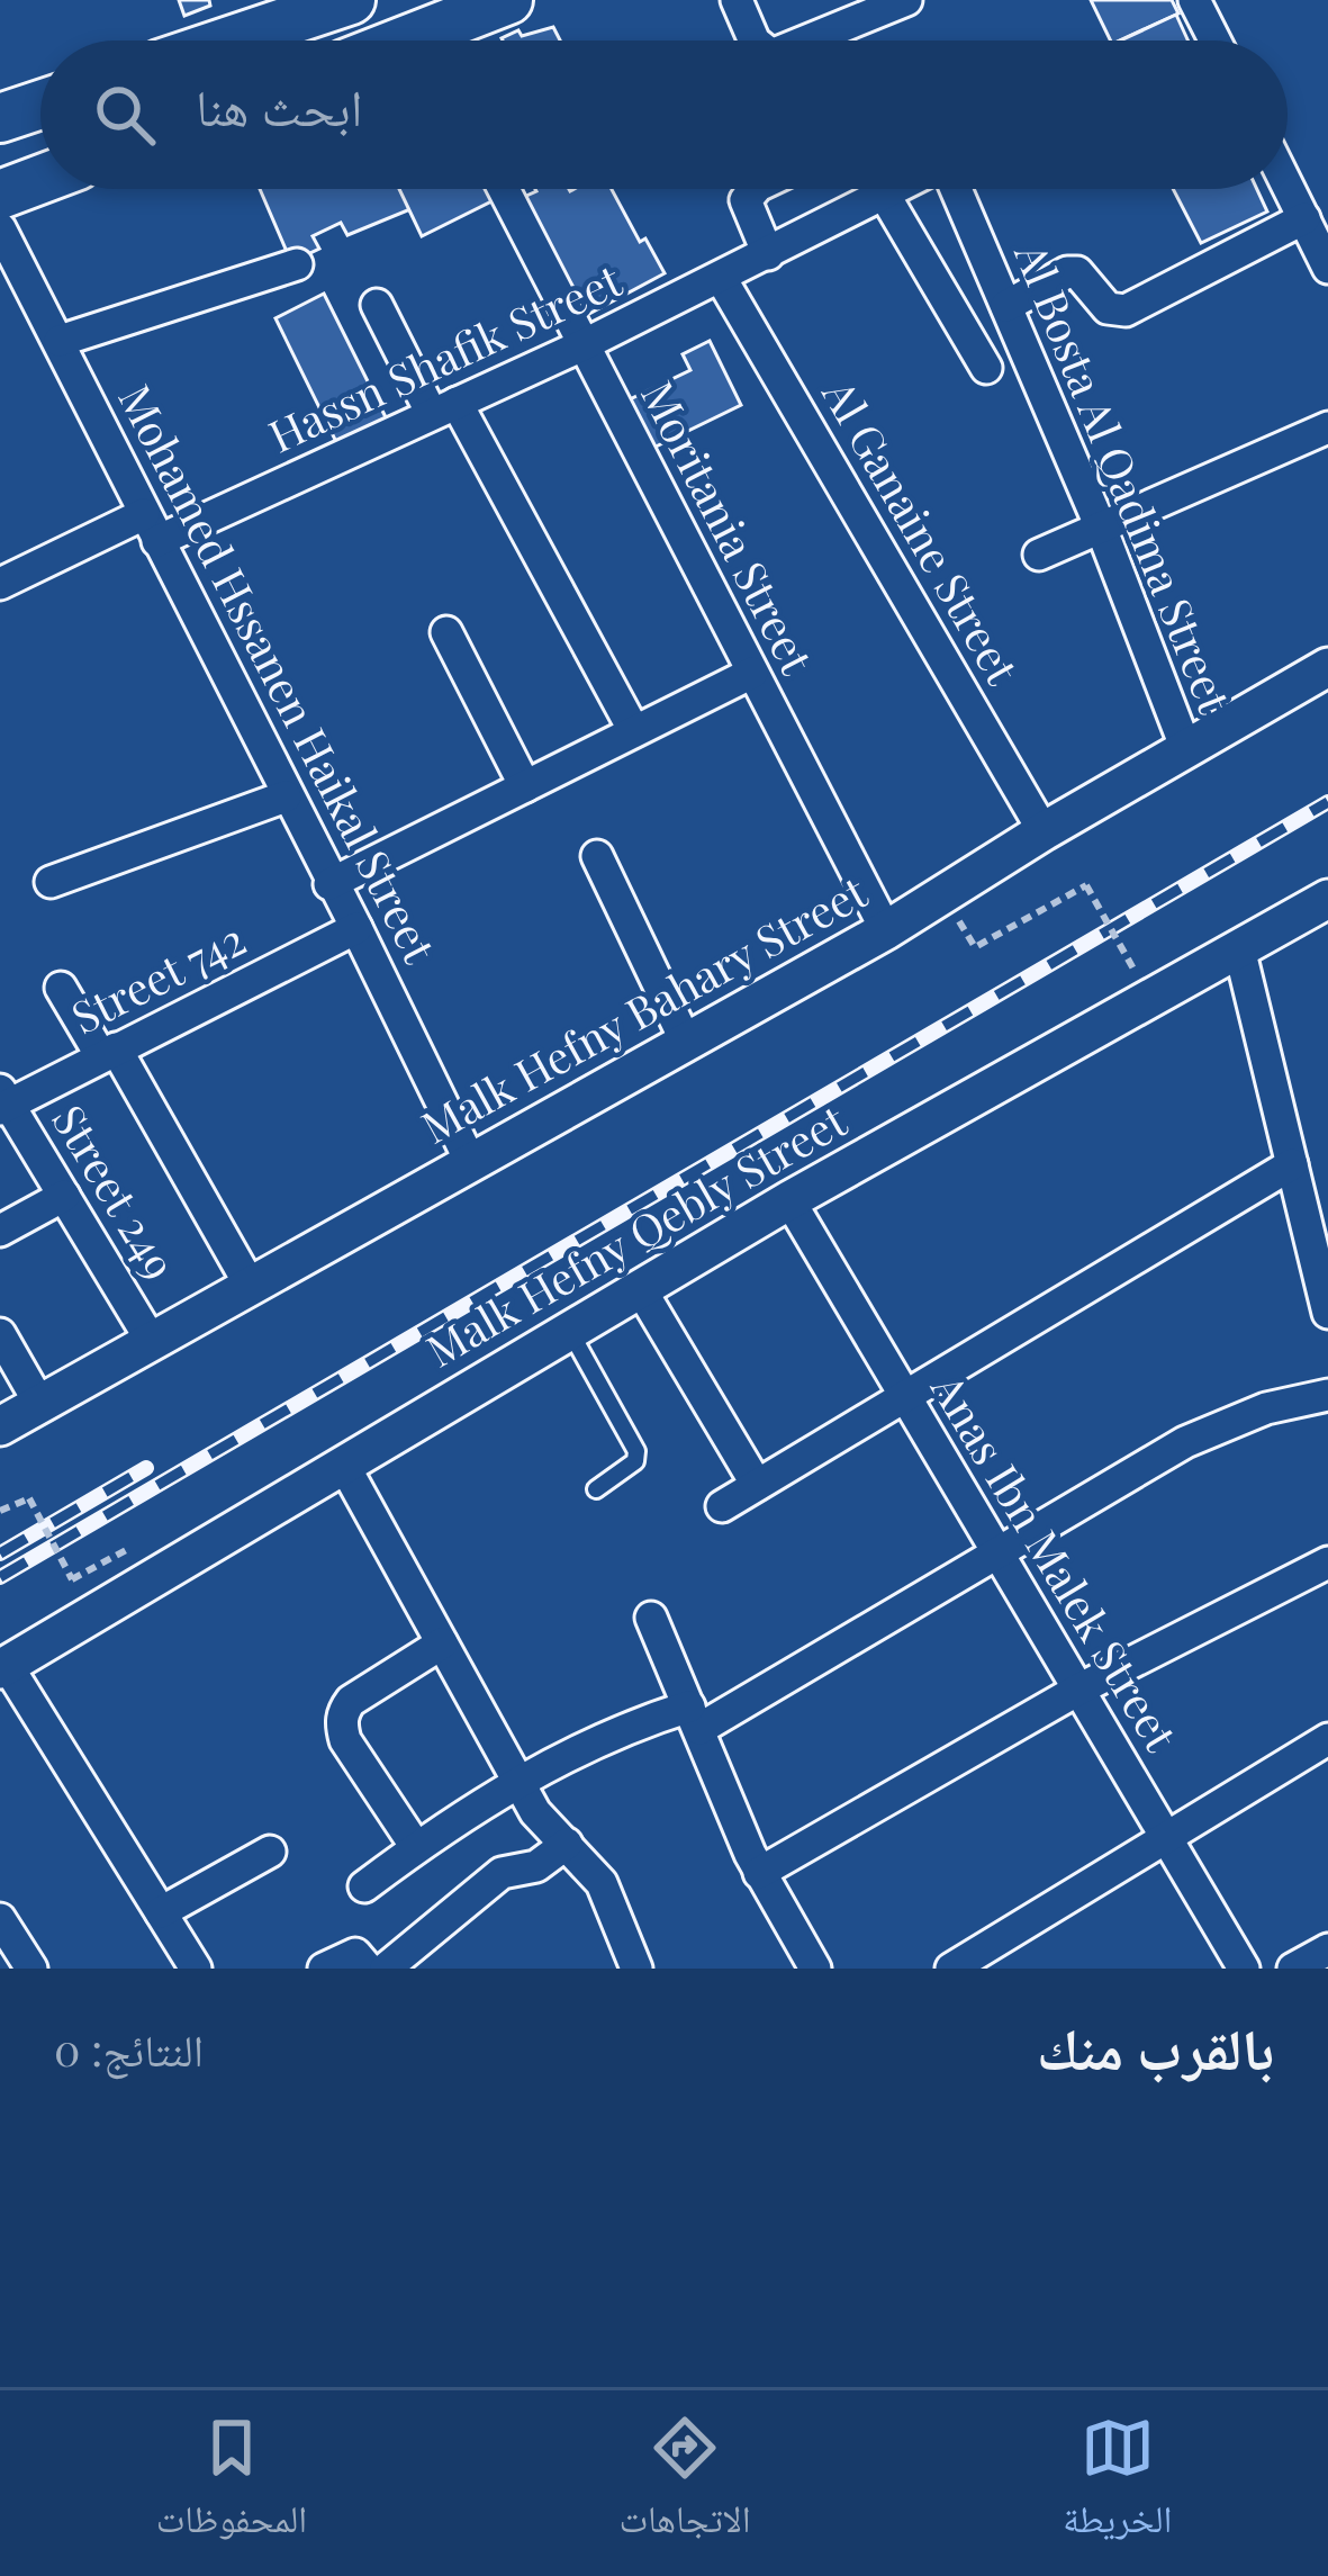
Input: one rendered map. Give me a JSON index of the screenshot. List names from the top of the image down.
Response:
{
  "streets": {
    "street": [
      "Hassn Shafik Street",
      "Al Bosta Al Qadima Street",
      "Moritania Street",
      "Al Ganaine Street",
      "Mohamed Hssanen Haikal Street",
      "Street 742",
      "Malk Hefny Bahary Street",
      "Street 249",
      "Malk Hefny Qebly Street",
      "Anas Ibn Malek Street"
    ]
  },
  "crossings": [
    ["Hassn Shafik Street", "Moritania Street"],
    ["Hassn Shafik Street", "Al Ganaine Street"],
    ["Hassn Shafik Street", "Mohamed Hssanen Haikal Street"],
    ["Al Bosta Al Qadima Street", "Malk Hefny Bahary Street"],
    ["Moritania Street", "Malk Hefny Bahary Street"],
    ["Al Ganaine Street", "Malk Hefny Bahary Street"],
    ["Mohamed Hssanen Haikal Street", "Street 742"],
    ["Mohamed Hssanen Haikal Street", "Malk Hefny Bahary Street"],
    ["Street 742", "Street 249"],
    ["Malk Hefny Bahary Street", "Street 249"],
    ["Malk Hefny Qebly Street", "Anas Ibn Malek Street"]
  ],
  "page": {
    "search": "ابحث هنا",
    "heading": ["بالقرب منك", "النتائج: 0"],
    "nav": ["الخريطة", "الاتجاهات", "المحفوظات"]
  }
}
